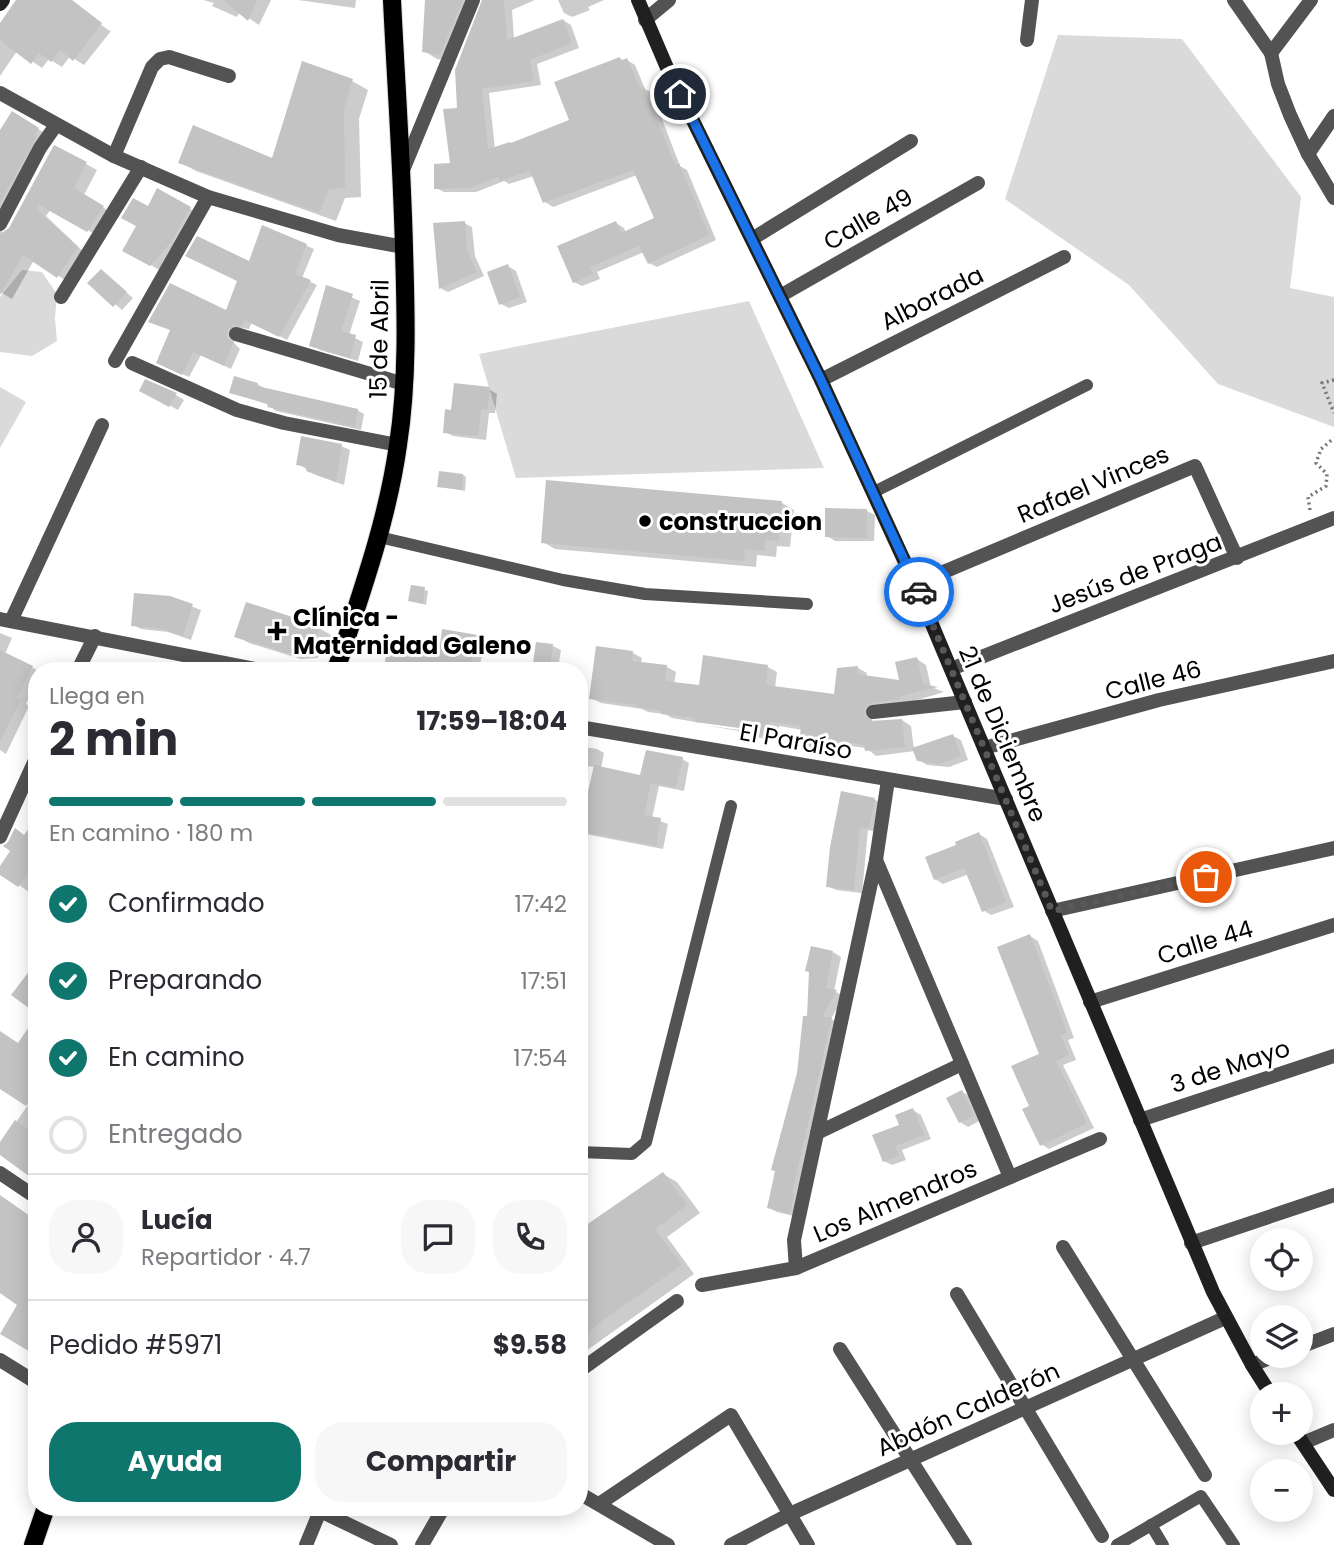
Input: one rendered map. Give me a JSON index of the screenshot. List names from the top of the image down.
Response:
{
  "streets": {
    "main road": ["15 de Abril"],
    "street": [
      "Calle 49",
      "Alborada",
      "Rafael Vinces",
      "Jesús de Praga",
      "Calle 46",
      "21 de Diciembre",
      "El Paraíso",
      "Calle 44",
      "3 de Mayo",
      "Los Almendros",
      "Abdón Calderón"
    ]
  },
  "crossings": [
    ["Calle 49", "21 de Diciembre"],
    ["Alborada", "21 de Diciembre"],
    ["Rafael Vinces", "Jesús de Praga"],
    ["Rafael Vinces", "21 de Diciembre"],
    ["Jesús de Praga", "21 de Diciembre"],
    ["Calle 46", "21 de Diciembre"],
    ["21 de Diciembre", "El Paraíso"],
    ["21 de Diciembre", "Calle 44"],
    ["21 de Diciembre", "3 de Mayo"],
    ["21 de Diciembre", "Abdón Calderón"]
  ],
  "places": {
    "other": ["construccion"],
    "health": ["Clínica - Maternidad Galeno"]
  },
  "page": {
    "heading": ["2 min", "Llega en", "17:59–18:04"],
    "panel": [
      "Lucía",
      "Repartidor · 4.7",
      "Pedido #5971",
      "$9.58"
    ],
    "bar": "En camino · 180 m",
    "list": [
      ["Confirmado", "17:42"],
      ["Preparando", "17:51"],
      ["En camino", "17:54"],
      "Entregado"
    ],
    "map_buttons": ["+", "−"],
    "buttons": ["Ayuda", "Compartir"]
  }
}
